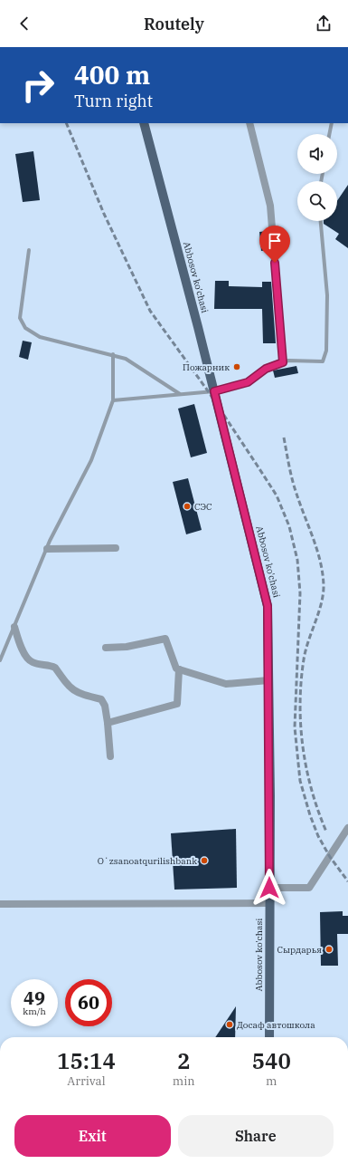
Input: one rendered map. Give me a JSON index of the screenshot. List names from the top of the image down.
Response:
{
  "streets": {
    "main road": ["Abbosov ko'chasi"]
  },
  "places": [
    "Пожарник",
    "СЭС",
    "Oʻzsanoatqurilishbank",
    "Сырдарья",
    "Досаф автошкола"
  ],
  "page": {
    "header": "Routely",
    "turn": ["400 m", "Turn right"],
    "speed": "49 km/h",
    "limit": "60",
    "eta": [
      "15:14",
      "Arrival",
      "2",
      "min",
      "540",
      "m"
    ],
    "buttons": ["Exit", "Share"]
  }
}
